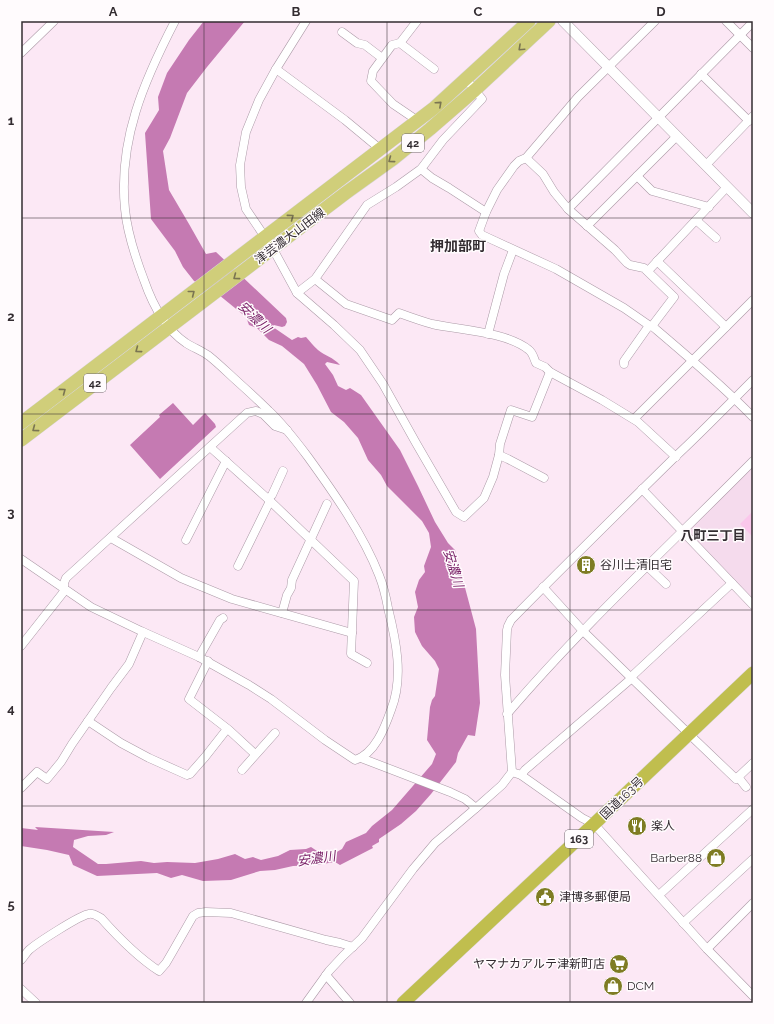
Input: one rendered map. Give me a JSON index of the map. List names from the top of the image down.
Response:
{
  "streets": {
    "highway": ["国道163号", "163"],
    "main road": ["42", "津芸濃大山田線"]
  },
  "districts": ["押加部町", "八町三丁目"],
  "water": ["安濃川"],
  "places": {
    "building": ["谷川士清旧宅"],
    "restaurant": ["楽人"],
    "shop": ["Barber88", "DCM"],
    "public building": ["津博多郵便局"],
    "supermarket": ["ヤマナカアルテ津新町店"]
  },
  "grid": {
    "columns": [
      "A",
      "B",
      "C",
      "D"
    ],
    "rows": [
      "1",
      "2",
      "3",
      "4",
      "5"
    ]
  }
}
